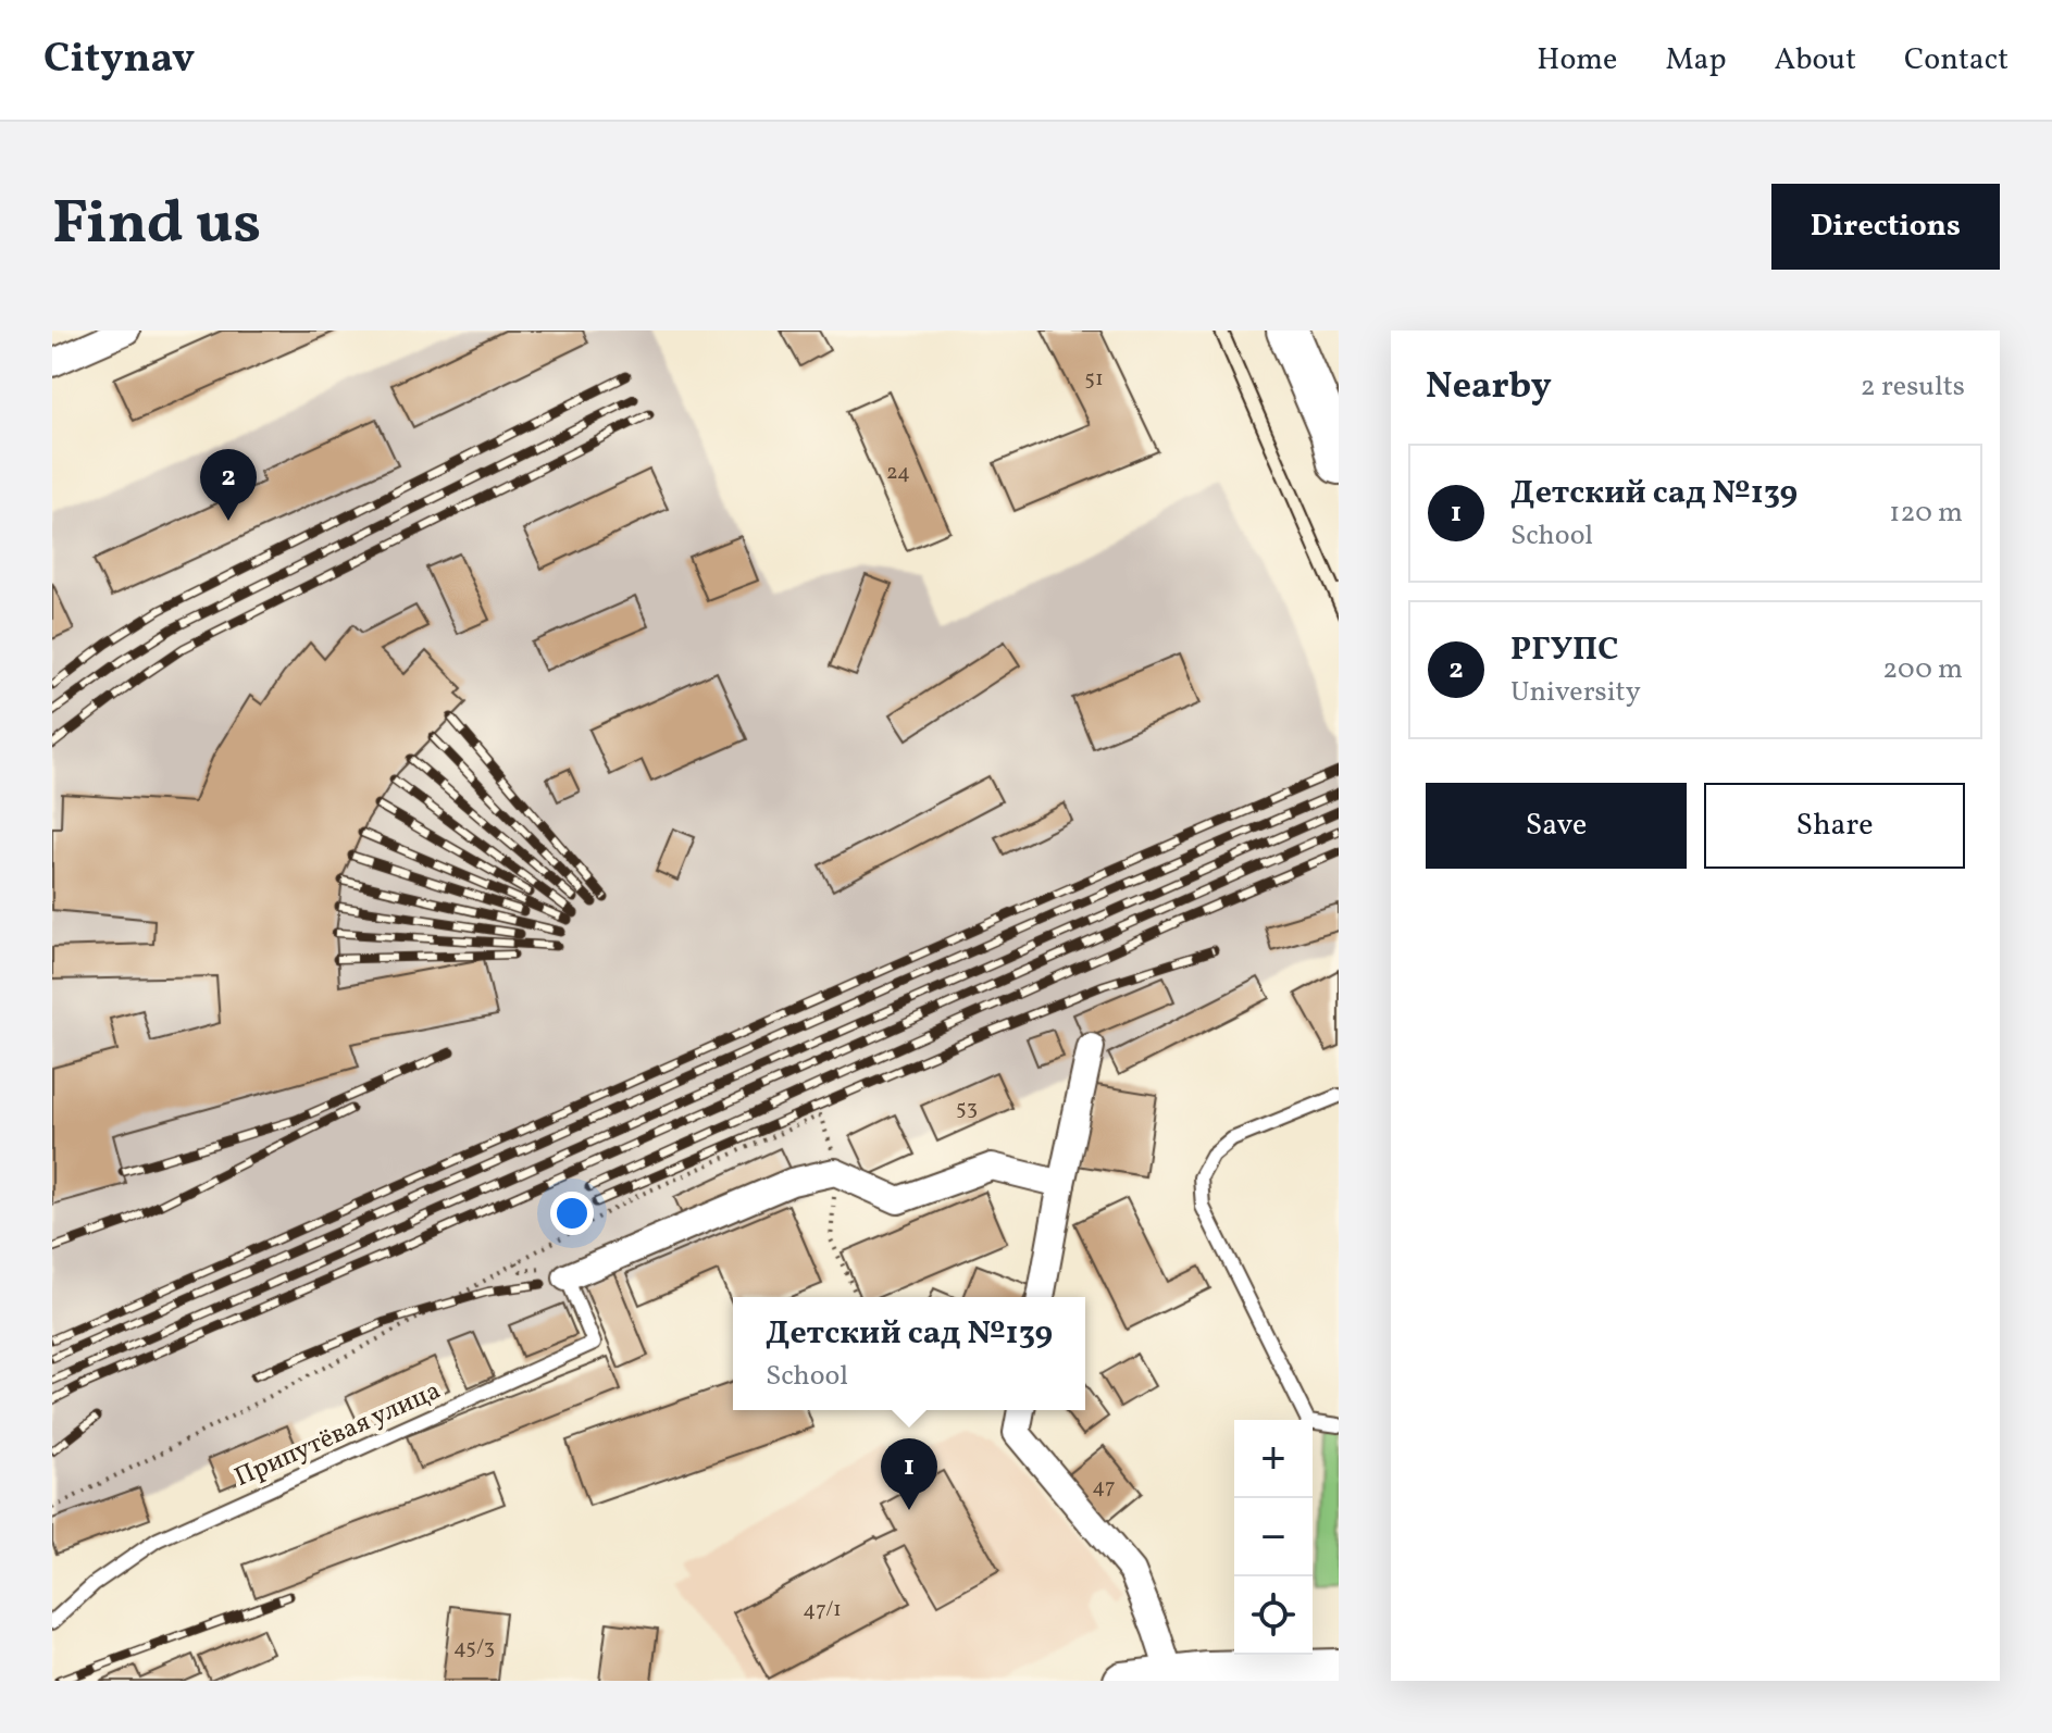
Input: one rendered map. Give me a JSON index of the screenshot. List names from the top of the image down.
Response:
{
  "streets": {
    "lane": ["Припутёвая улица"]
  },
  "house_numbers": [
    "51",
    "24",
    "53",
    "47",
    "47/1",
    "45/3"
  ],
  "page": {
    "header": "Citynav",
    "nav": [
      "Home",
      "Map",
      "About",
      "Contact"
    ],
    "title": "Find us",
    "buttons": [
      "Directions",
      ["Save", "Share"]
    ],
    "heading": ["Nearby", "2 results"],
    "list": [
      {
        "mark": "1",
        "name": "Детский сад №139",
        "note": "School",
        "value": "120 m"
      },
      {
        "mark": "2",
        "name": "РГУПС",
        "note": "University",
        "value": "200 m"
      }
    ],
    "pins": ["2", "1"],
    "popup": ["Детский сад №139", "School"],
    "map_buttons": ["+", "−"]
  }
}
